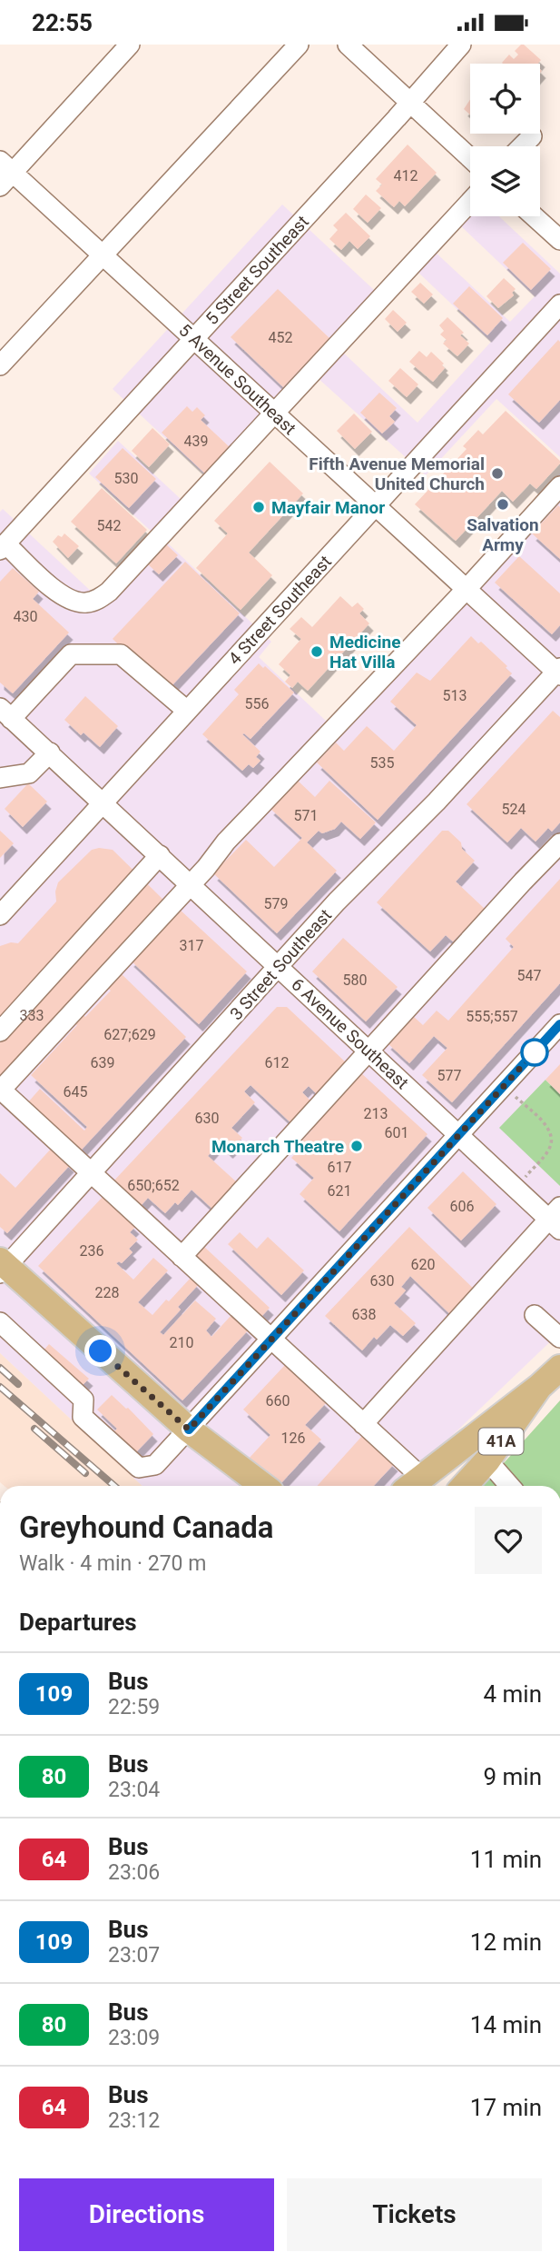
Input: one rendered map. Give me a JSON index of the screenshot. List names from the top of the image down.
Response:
{
  "streets": {
    "main road": ["41A"],
    "street": [
      "5 Street Southeast",
      "5 Avenue Southeast",
      "4 Street Southeast",
      "3 Street Southeast",
      "6 Avenue Southeast"
    ]
  },
  "crossings": [
    ["5 Street Southeast", "5 Avenue Southeast"],
    ["5 Avenue Southeast", "4 Street Southeast"],
    ["5 Avenue Southeast", "3 Street Southeast"],
    ["4 Street Southeast", "6 Avenue Southeast"],
    ["3 Street Southeast", "6 Avenue Southeast"]
  ],
  "places": [
    "Fifth Avenue Memorial United Church",
    "Salvation Army",
    "Mayfair Manor",
    "Medicine Hat Villa",
    "Monarch Theatre"
  ],
  "lines": ["bus line 109"],
  "house_numbers": [
    "412",
    "452",
    "439",
    "530",
    "542",
    "430",
    "513",
    "556",
    "535",
    "524",
    "571",
    "579",
    "317",
    "547",
    "580",
    "333",
    "555;557",
    "627;629",
    "639",
    "612",
    "577",
    "645",
    "213",
    "630",
    "601",
    "617",
    "650;652",
    "621",
    "606",
    "236",
    "620",
    "630",
    "228",
    "638",
    "210",
    "660",
    "126"
  ],
  "page": {
    "status": "22:55",
    "heading": [
      ["Greyhound Canada", "Walk · 4 min · 270 m"],
      "Departures"
    ],
    "list": [
      {
        "mark": "109",
        "name": "Bus",
        "note": "22:59",
        "value": "4 min"
      },
      {
        "mark": "80",
        "name": "Bus",
        "note": "23:04",
        "value": "9 min"
      },
      {
        "mark": "64",
        "name": "Bus",
        "note": "23:06",
        "value": "11 min"
      },
      {
        "mark": "109",
        "name": "Bus",
        "note": "23:07",
        "value": "12 min"
      },
      {
        "mark": "80",
        "name": "Bus",
        "note": "23:09",
        "value": "14 min"
      },
      {
        "mark": "64",
        "name": "Bus",
        "note": "23:12",
        "value": "17 min"
      }
    ],
    "buttons": ["Directions", "Tickets"]
  }
}
